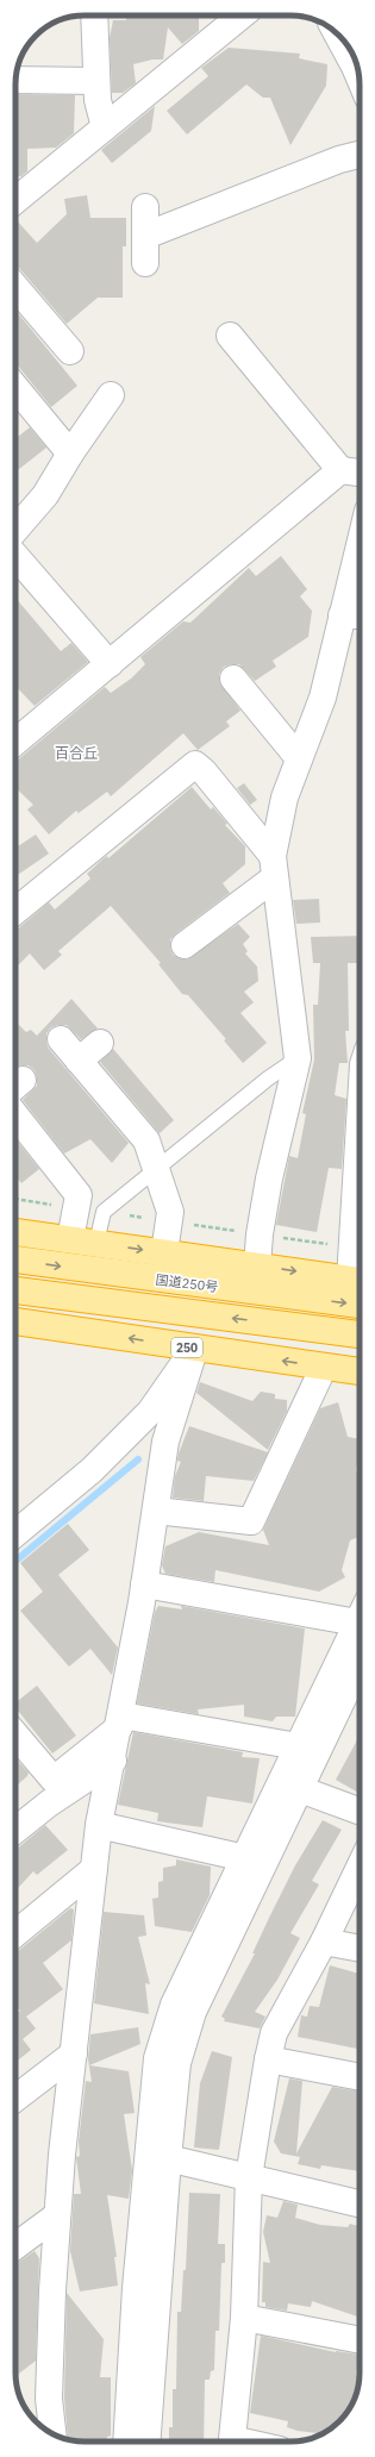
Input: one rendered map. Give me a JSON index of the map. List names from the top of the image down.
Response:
{
  "streets": {
    "highway": ["国道250号", "250"]
  },
  "districts": ["百合丘"]
}
